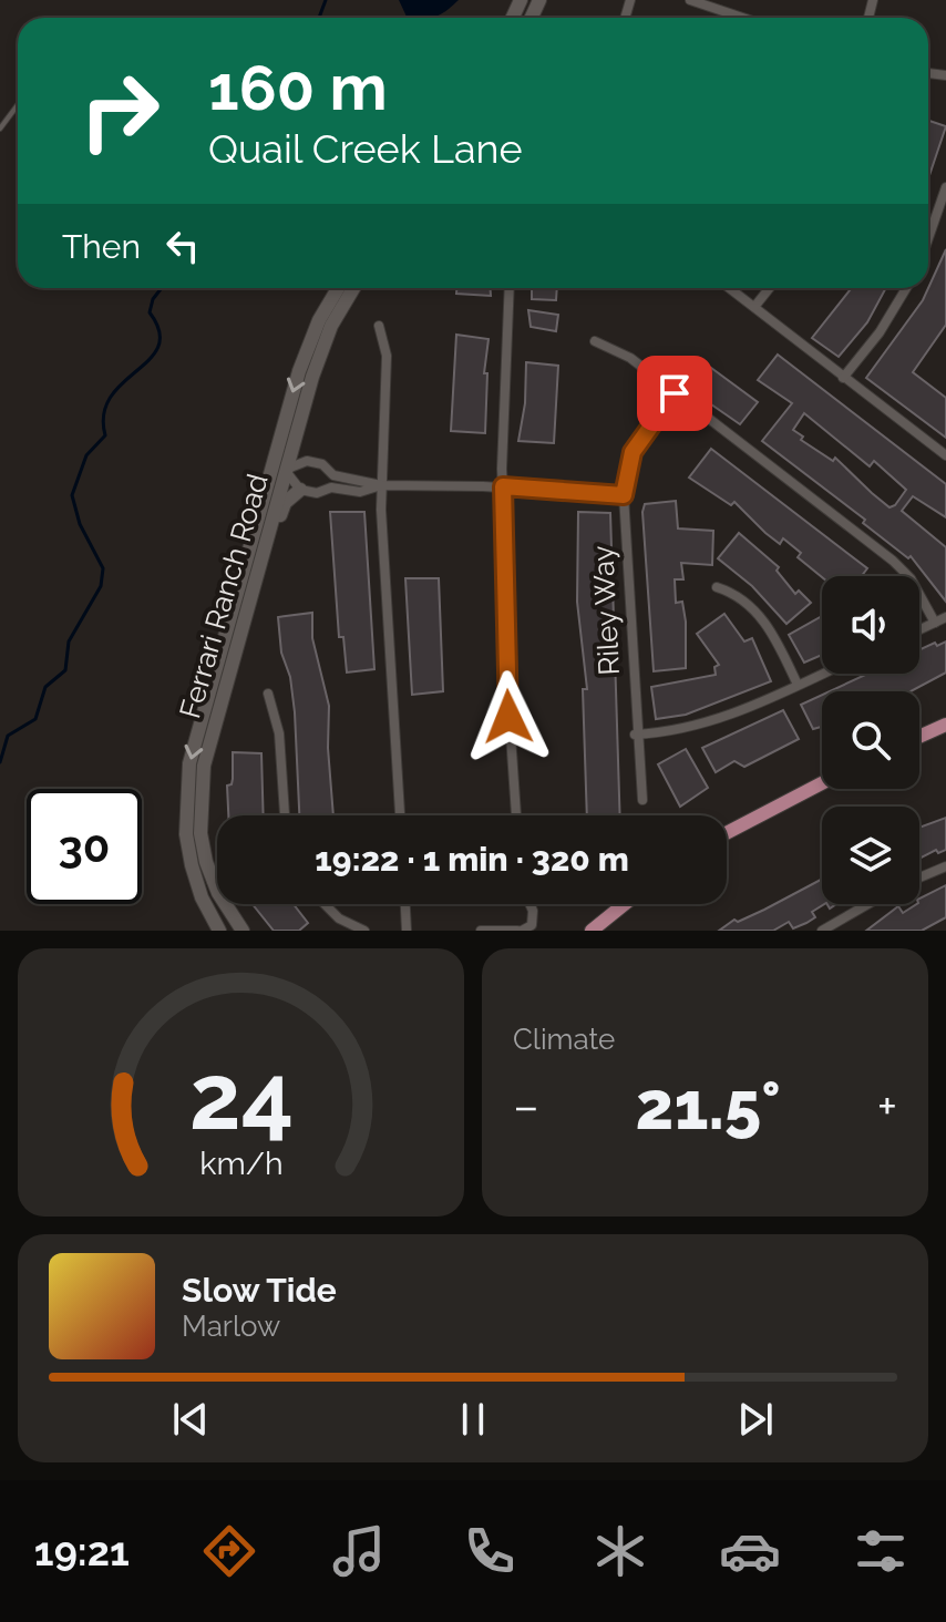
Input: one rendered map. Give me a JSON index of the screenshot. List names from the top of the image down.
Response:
{
  "streets": {
    "main road": ["Ferrari Ranch Road"],
    "street": ["Riley Way"]
  },
  "page": {
    "turn": ["160 m", "Quail Creek Lane"],
    "then": "Then",
    "limit": "30",
    "trip": "19:22 · 1 min · 320 m",
    "tile": "Climate",
    "heat": ["−", "21.5°", "+"],
    "song": ["Slow Tide", "Marlow"],
    "tabs": "19:21",
    "gauge": ["24", "km/h"]
  }
}
